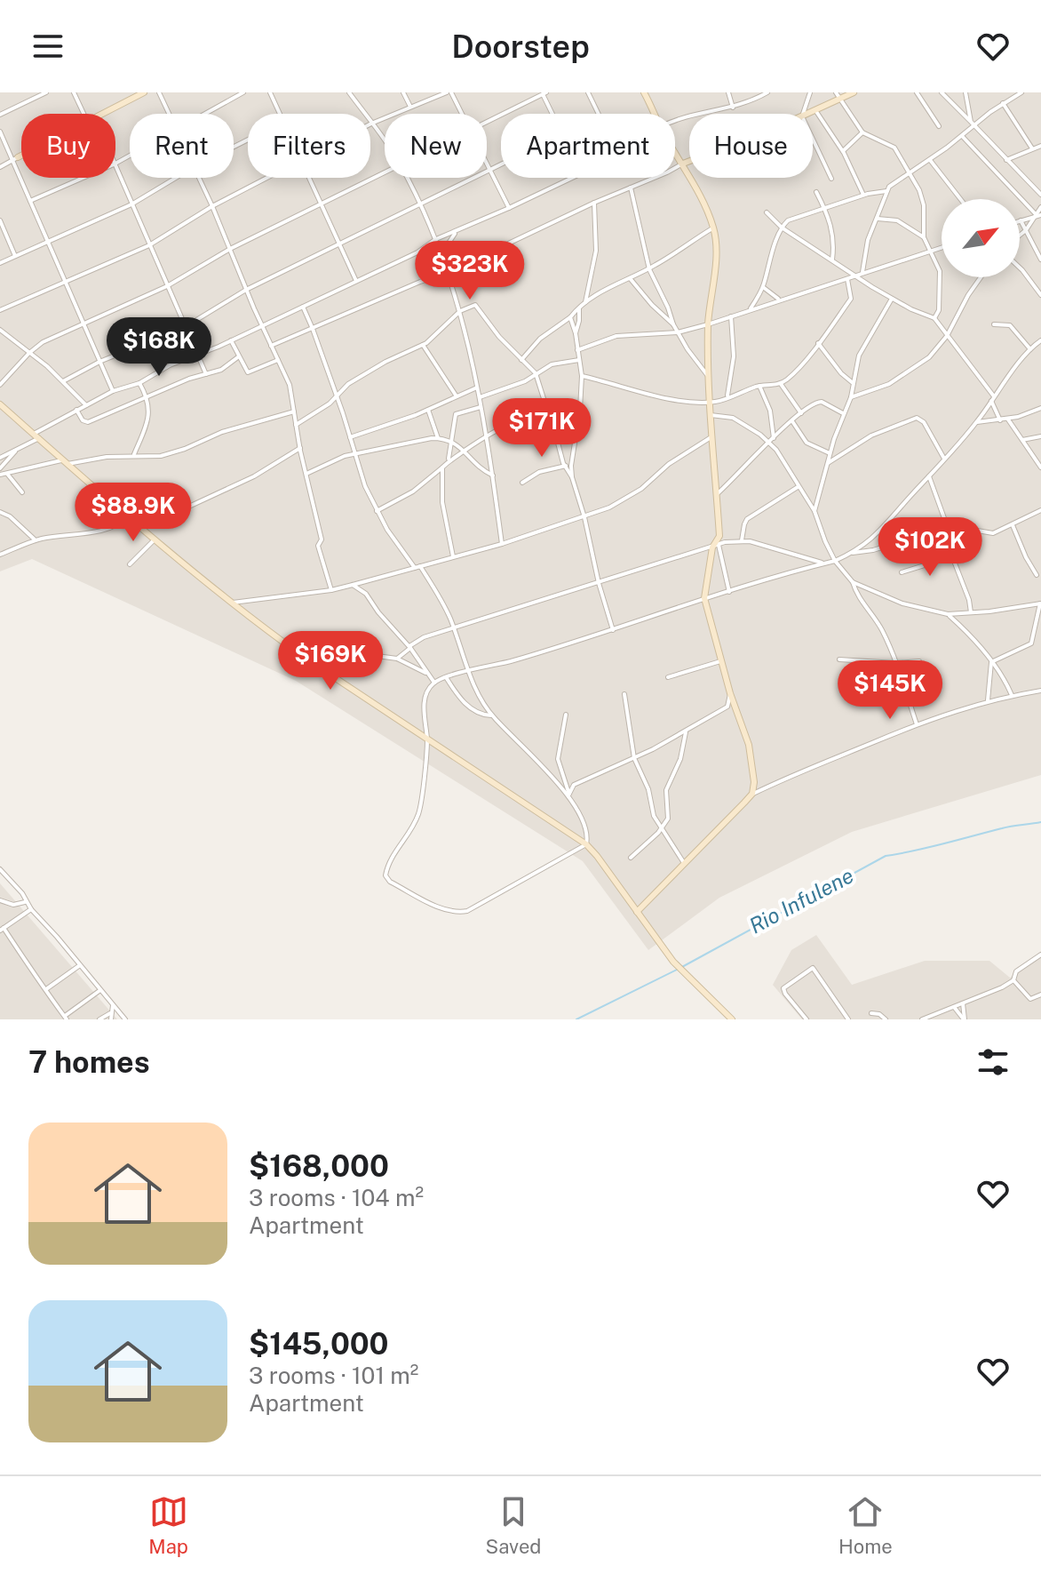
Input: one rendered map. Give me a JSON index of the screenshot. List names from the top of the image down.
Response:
{
  "water": ["Rio Infulene"],
  "north": "top right",
  "page": {
    "header": "Doorstep",
    "chip": [
      "Buy",
      "Rent",
      "Filters",
      "New",
      "Apartment",
      "House"
    ],
    "price": [
      "$323K",
      "$168K",
      "$171K",
      "$88.9K",
      "$102K",
      "$169K",
      "$145K"
    ],
    "heading": "7 homes",
    "list": [
      {
        "name": "$168,000",
        "note": "3 rooms · 104 m² · Apartment"
      },
      {
        "name": "$145,000",
        "note": "3 rooms · 101 m² · Apartment"
      }
    ],
    "tabs": ["Map", "Saved", "Home"]
  }
}
